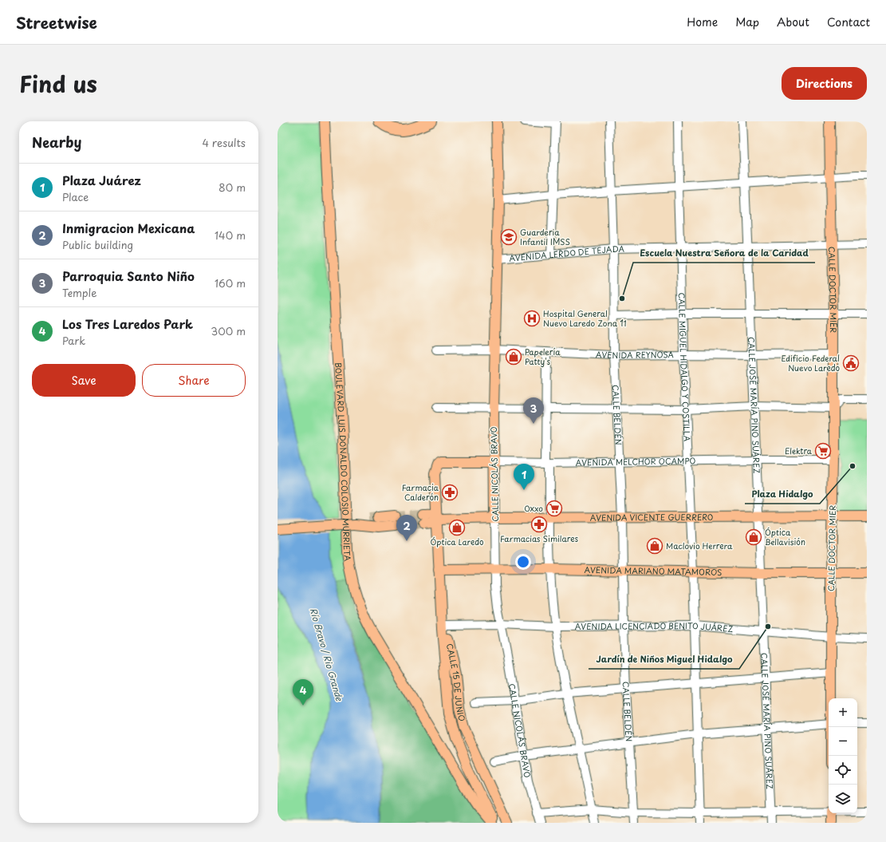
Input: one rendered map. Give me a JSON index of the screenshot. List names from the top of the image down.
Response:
{
  "streets": {
    "main road": [
      "CALLE DOCTOR MIER",
      "AVENIDA MELCHOR OCAMPO",
      "BOULEVARD LUIS DONALDO COLOSIO MURRIETA",
      "CALLE NICOLÁS BRAVO",
      "AVENIDA VICENTE GUERRERO",
      "AVENIDA MARIANO MATAMOROS",
      "CALLE 15 DE JUNIO"
    ],
    "street": [
      "AVENIDA LERDO DE TEJADA",
      "AVENIDA REYNOSA",
      "CALLE MIGUEL HIDALGO Y COSTILLA",
      "CALLE JOSÉ MARÍA PINO SUÁREZ",
      "CALLE BELDÉN",
      "AVENIDA LICENCIADO BENITO JUÁREZ"
    ]
  },
  "crossings": [
    ["AVENIDA LERDO DE TEJADA", "CALLE DOCTOR MIER"],
    ["AVENIDA LERDO DE TEJADA", "CALLE MIGUEL HIDALGO Y COSTILLA"],
    ["AVENIDA LERDO DE TEJADA", "CALLE JOSÉ MARÍA PINO SUÁREZ"],
    ["AVENIDA LERDO DE TEJADA", "CALLE BELDÉN"],
    ["AVENIDA LERDO DE TEJADA", "CALLE NICOLÁS BRAVO"],
    ["CALLE DOCTOR MIER", "AVENIDA REYNOSA"],
    ["CALLE DOCTOR MIER", "AVENIDA MELCHOR OCAMPO"],
    ["CALLE DOCTOR MIER", "AVENIDA VICENTE GUERRERO"],
    ["CALLE DOCTOR MIER", "AVENIDA MARIANO MATAMOROS"],
    ["CALLE DOCTOR MIER", "AVENIDA LICENCIADO BENITO JUÁREZ"],
    ["AVENIDA REYNOSA", "CALLE MIGUEL HIDALGO Y COSTILLA"],
    ["AVENIDA REYNOSA", "CALLE JOSÉ MARÍA PINO SUÁREZ"],
    ["AVENIDA REYNOSA", "CALLE BELDÉN"],
    ["AVENIDA REYNOSA", "CALLE NICOLÁS BRAVO"],
    ["CALLE MIGUEL HIDALGO Y COSTILLA", "AVENIDA MELCHOR OCAMPO"],
    ["CALLE MIGUEL HIDALGO Y COSTILLA", "AVENIDA VICENTE GUERRERO"],
    ["CALLE MIGUEL HIDALGO Y COSTILLA", "AVENIDA MARIANO MATAMOROS"],
    ["CALLE MIGUEL HIDALGO Y COSTILLA", "AVENIDA LICENCIADO BENITO JUÁREZ"],
    ["CALLE JOSÉ MARÍA PINO SUÁREZ", "AVENIDA MELCHOR OCAMPO"],
    ["CALLE JOSÉ MARÍA PINO SUÁREZ", "AVENIDA VICENTE GUERRERO"],
    ["CALLE JOSÉ MARÍA PINO SUÁREZ", "AVENIDA MARIANO MATAMOROS"],
    ["CALLE JOSÉ MARÍA PINO SUÁREZ", "AVENIDA LICENCIADO BENITO JUÁREZ"],
    ["CALLE BELDÉN", "AVENIDA MELCHOR OCAMPO"],
    ["CALLE BELDÉN", "AVENIDA VICENTE GUERRERO"],
    ["CALLE BELDÉN", "AVENIDA MARIANO MATAMOROS"],
    ["CALLE BELDÉN", "AVENIDA LICENCIADO BENITO JUÁREZ"],
    ["AVENIDA MELCHOR OCAMPO", "CALLE NICOLÁS BRAVO"],
    ["AVENIDA MELCHOR OCAMPO", "CALLE 15 DE JUNIO"],
    ["CALLE NICOLÁS BRAVO", "AVENIDA VICENTE GUERRERO"],
    ["CALLE NICOLÁS BRAVO", "AVENIDA MARIANO MATAMOROS"],
    ["CALLE NICOLÁS BRAVO", "AVENIDA LICENCIADO BENITO JUÁREZ"],
    ["AVENIDA VICENTE GUERRERO", "CALLE 15 DE JUNIO"],
    ["AVENIDA MARIANO MATAMOROS", "CALLE 15 DE JUNIO"],
    ["AVENIDA LICENCIADO BENITO JUÁREZ", "CALLE 15 DE JUNIO"]
  ],
  "water": ["Río Bravo / Rio Grande"],
  "places": {
    "school or university": ["Guarderia Infantil IMSS"],
    "other": ["Escuela Nuestra Señora de la Caridad", "Plaza Hidalgo", "Jardín de Niños Miguel Hidalgo"],
    "hospital": ["Hospital General Nuevo Laredo Zona 11"],
    "shop": [
      "Papelería Patty's",
      "Óptica Laredo",
      "Óptica Bellavisión",
      "Maclovio Herrera"
    ],
    "public building": ["Edificio Federal Nuevo Laredo"],
    "supermarket": ["Elektra", "Oxxo"],
    "pharmacy": ["Farmacia Calderón", "Farmacias Similares"]
  },
  "page": {
    "header": "Streetwise",
    "nav": [
      "Home",
      "Map",
      "About",
      "Contact"
    ],
    "title": "Find us",
    "buttons": [
      "Directions",
      ["Save", "Share"]
    ],
    "heading": ["Nearby", "4 results"],
    "list": [
      {
        "mark": "1",
        "name": "Plaza Juárez",
        "note": "Place",
        "value": "80 m"
      },
      {
        "mark": "2",
        "name": "Inmigracion Mexicana",
        "note": "Public building",
        "value": "140 m"
      },
      {
        "mark": "3",
        "name": "Parroquia Santo Niño",
        "note": "Temple",
        "value": "160 m"
      },
      {
        "mark": "4",
        "name": "Los Tres Laredos Park",
        "note": "Park",
        "value": "300 m"
      }
    ],
    "pins": [
      "3",
      "1",
      "2",
      "4"
    ],
    "map_buttons": ["+", "−"]
  }
}
